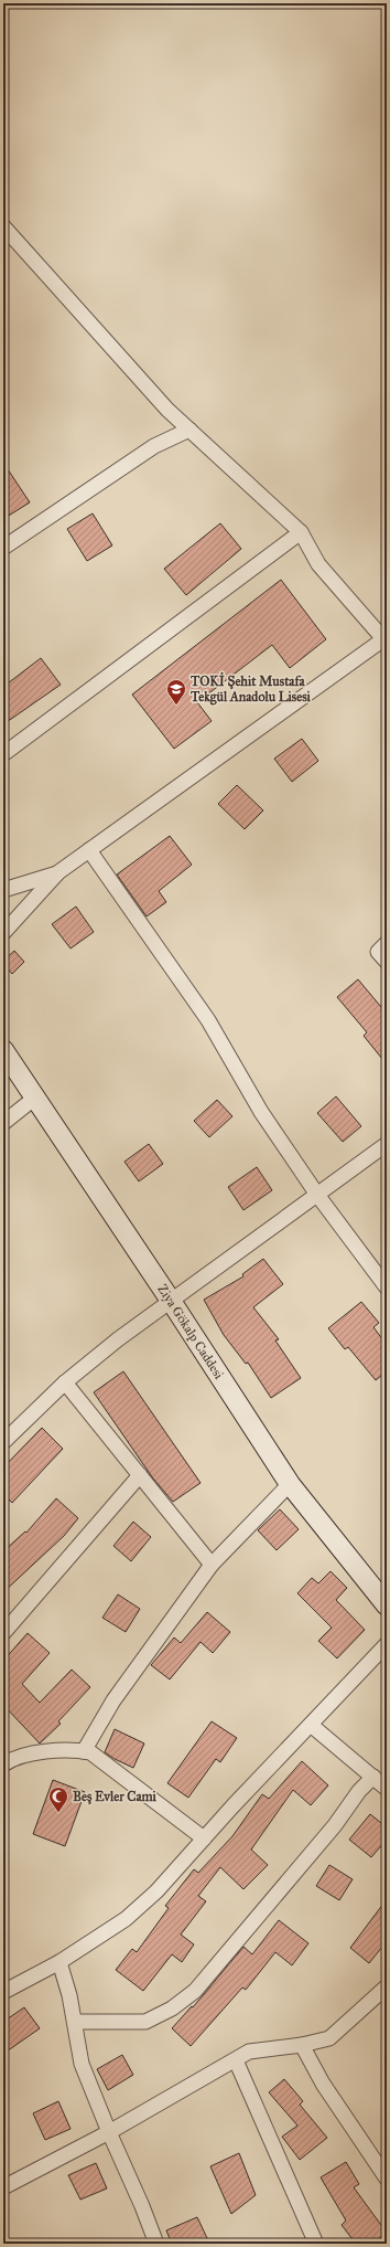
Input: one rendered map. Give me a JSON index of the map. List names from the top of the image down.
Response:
{
  "streets": {
    "street": ["Ziya Gökalp Caddesi"]
  },
  "places": {
    "school or university": ["TOKİ Şehit Mustafa Tekgül Anadolu Lisesi"],
    "mosque": ["Beş Evler Cami"]
  }
}
